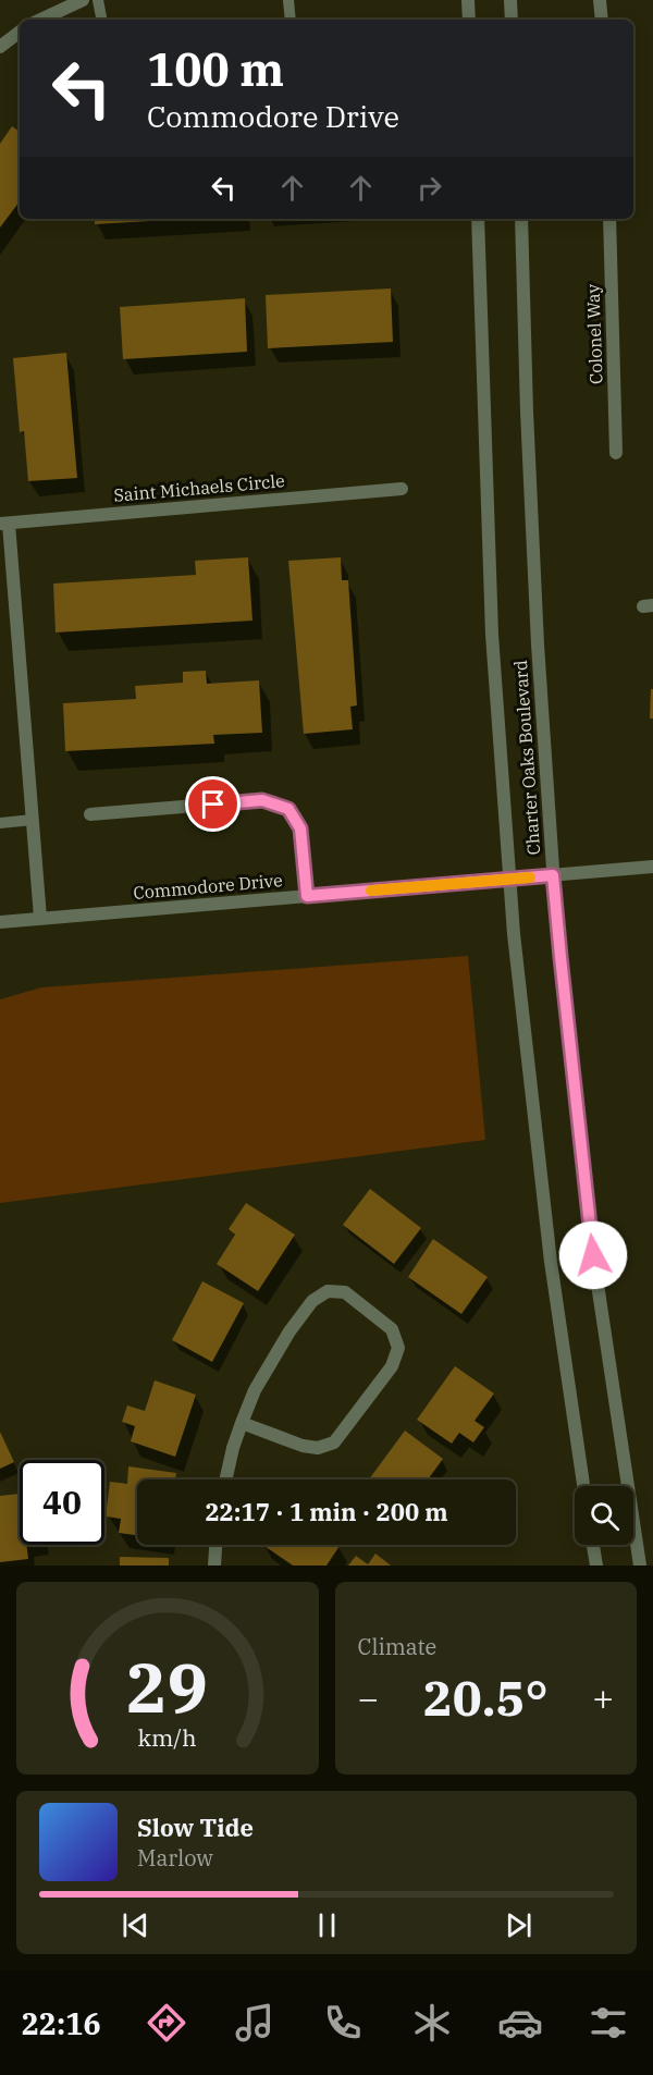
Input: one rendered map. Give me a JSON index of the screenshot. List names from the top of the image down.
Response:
{
  "streets": {
    "street": [
      "Colonel Way",
      "Saint Michaels Circle",
      "Charter Oaks Boulevard",
      "Commodore Drive"
    ]
  },
  "crossings": [
    ["Charter Oaks Boulevard", "Commodore Drive"]
  ],
  "page": {
    "turn": ["100 m", "Commodore Drive"],
    "limit": "40",
    "trip": "22:17 · 1 min · 200 m",
    "tile": "Climate",
    "heat": ["−", "20.5°", "+"],
    "song": ["Slow Tide", "Marlow"],
    "tabs": "22:16",
    "gauge": ["29", "km/h"]
  }
}
